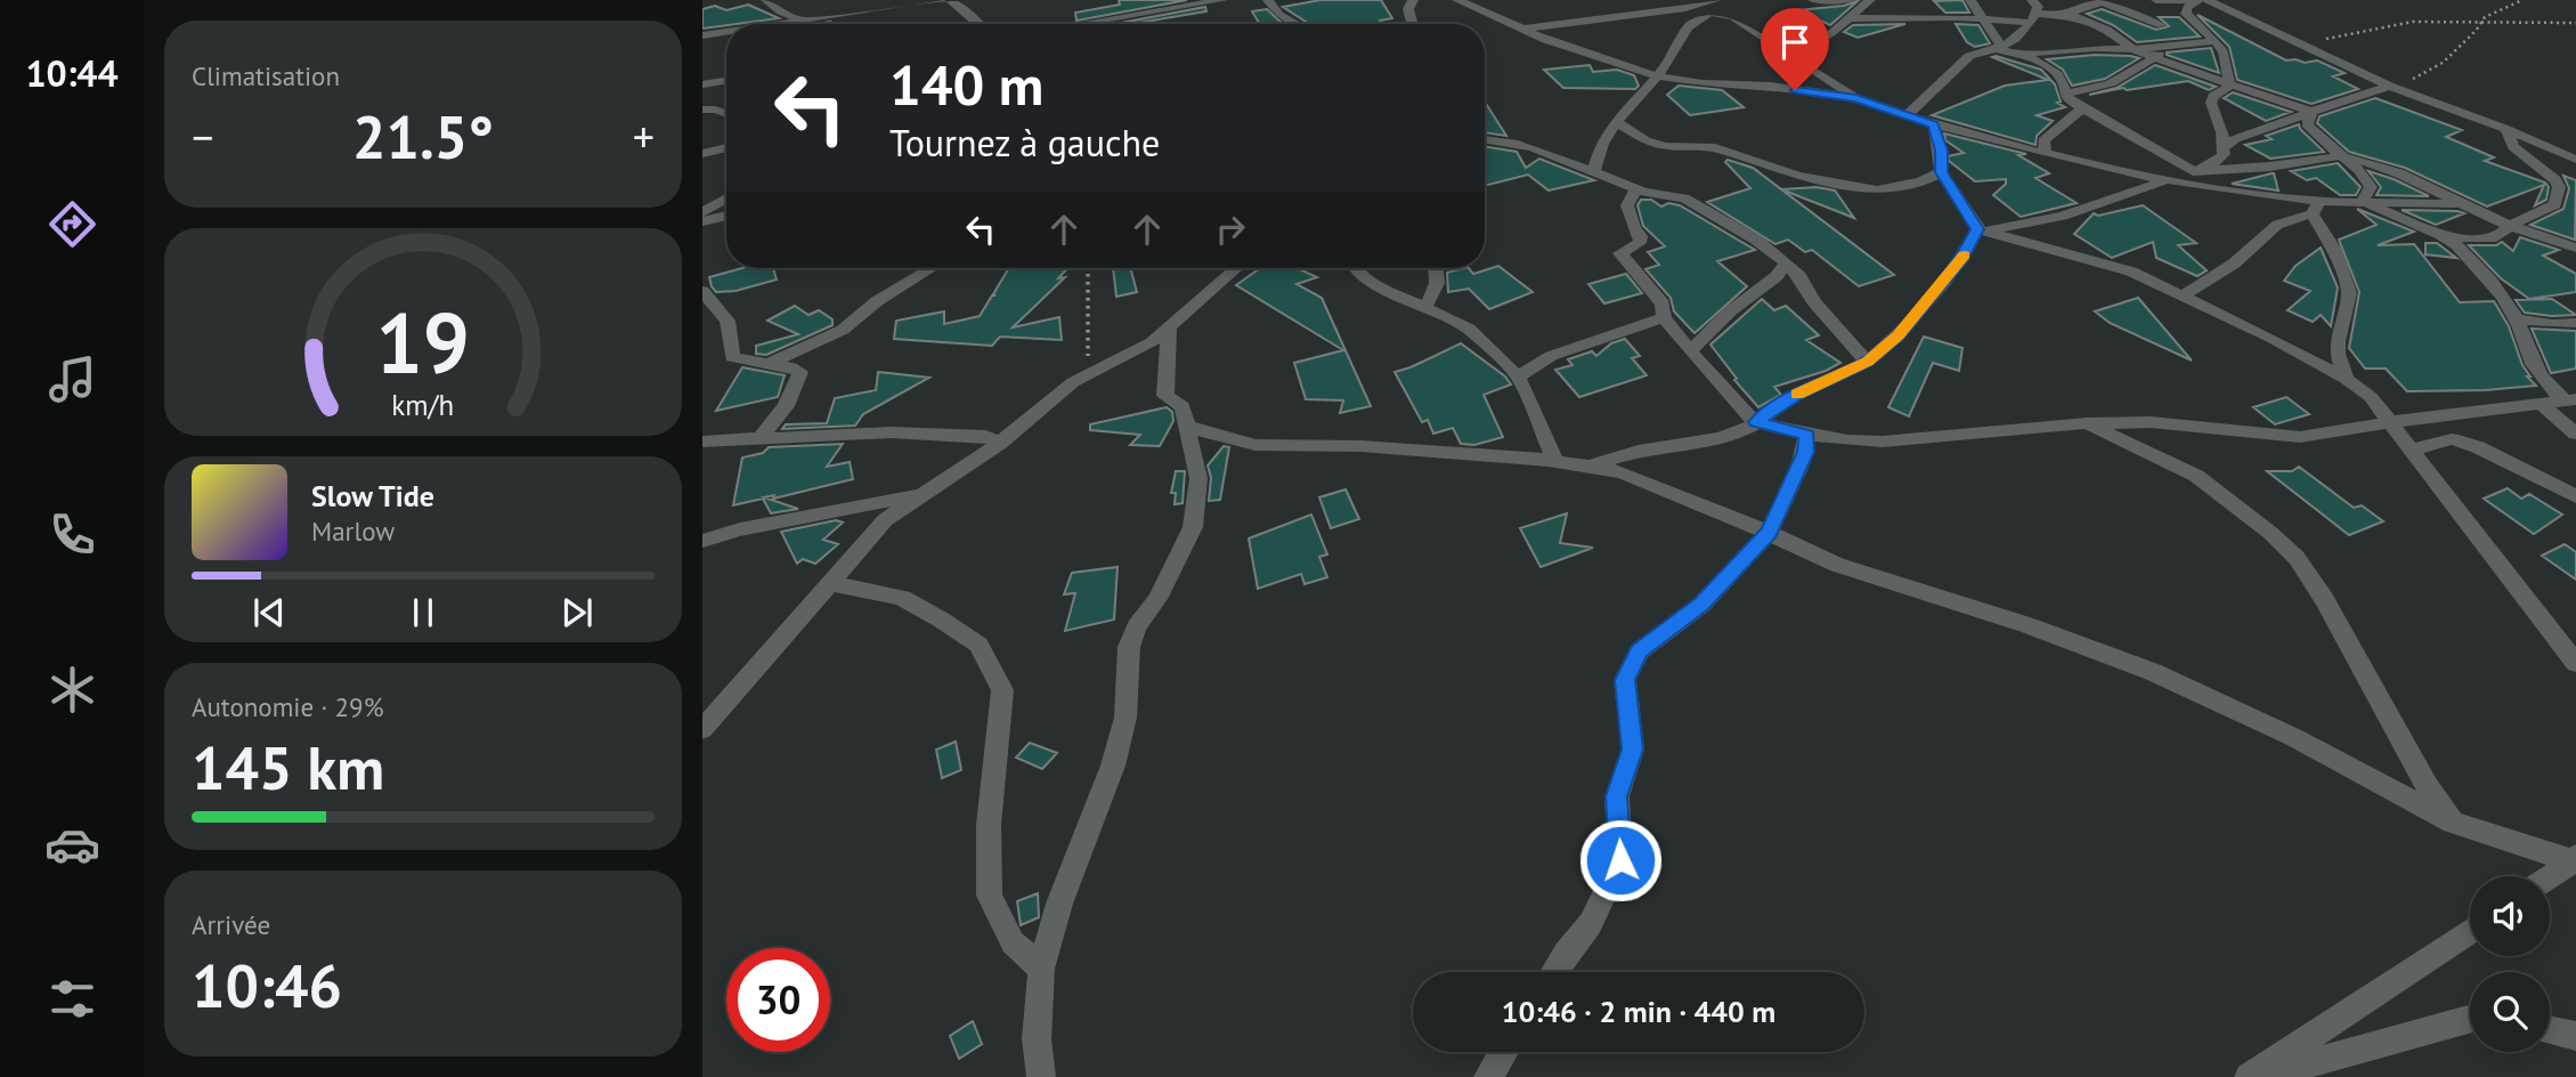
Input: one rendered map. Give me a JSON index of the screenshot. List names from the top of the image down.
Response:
{
  "page": {
    "tabs": "10:44",
    "tile": [
      "Climatisation",
      ["Autonomie · 29%", "145 km"],
      ["Arrivée", "10:46"]
    ],
    "turn": ["140 m", "Tournez à gauche"],
    "heat": ["−", "21.5°", "+"],
    "song": ["Slow Tide", "Marlow"],
    "limit": "30",
    "trip": "10:46 · 2 min · 440 m",
    "gauge": ["19", "km/h"]
  }
}
